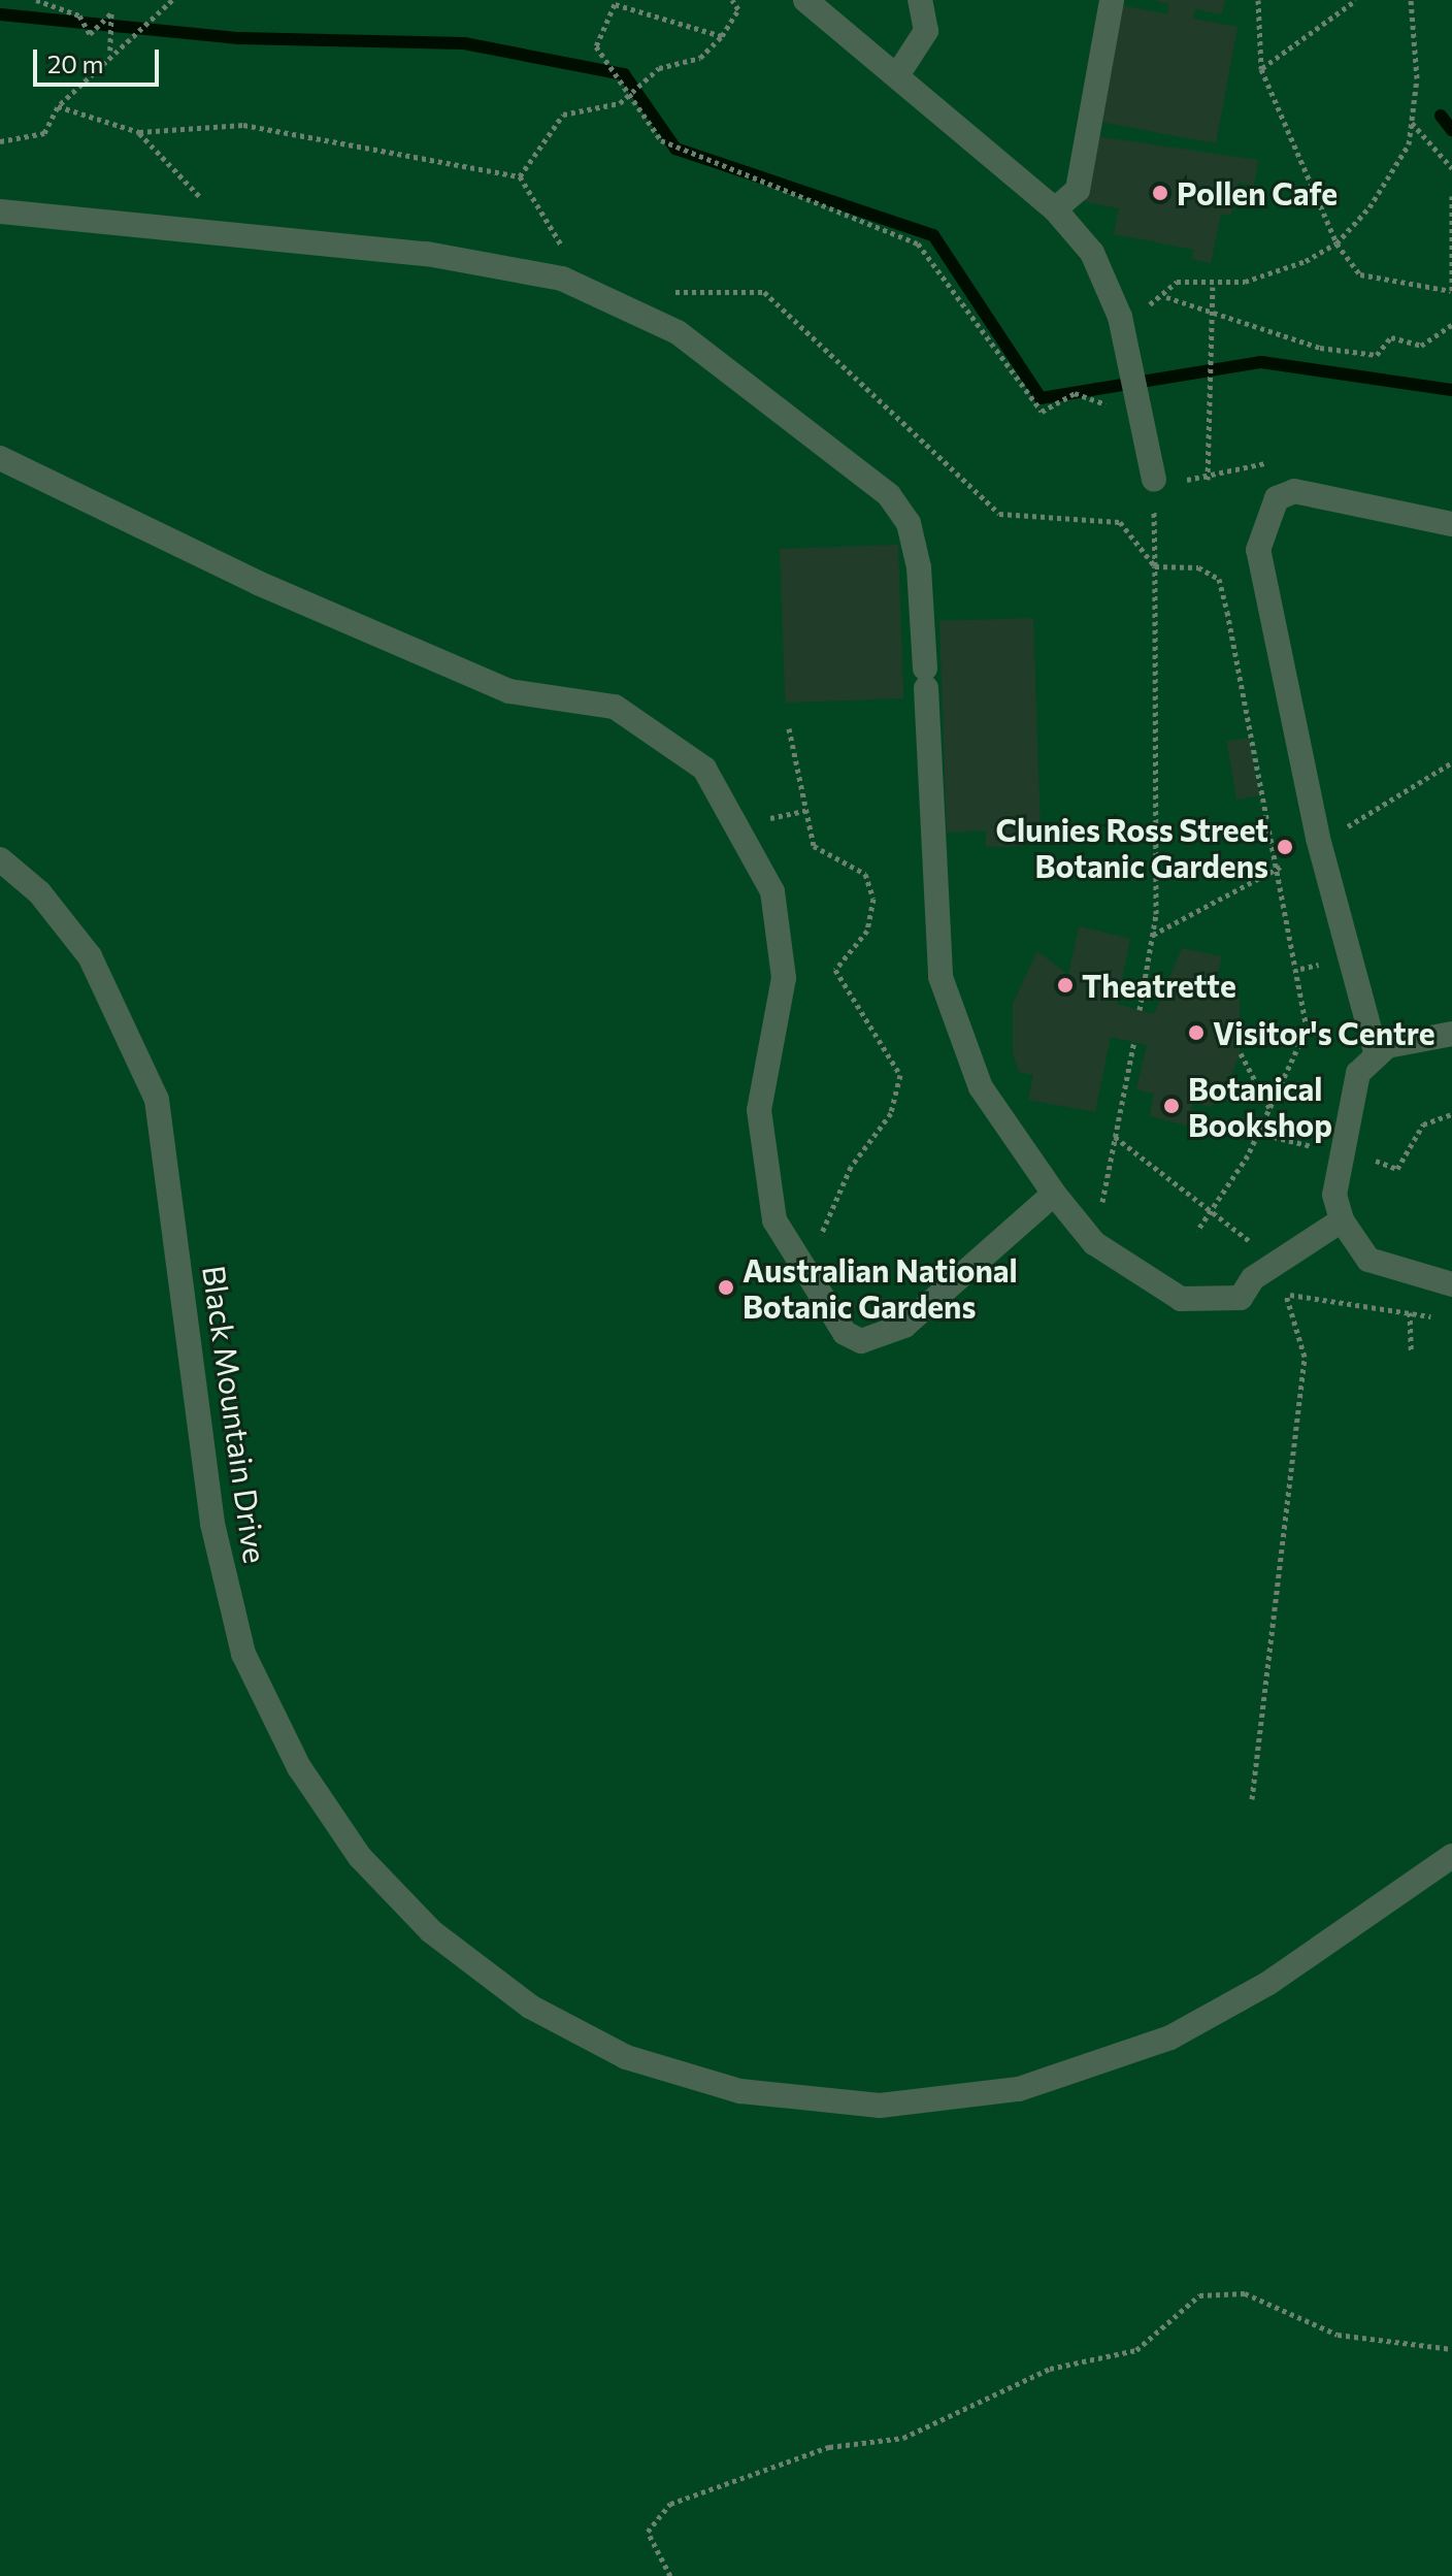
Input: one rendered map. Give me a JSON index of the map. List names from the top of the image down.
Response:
{
  "streets": {
    "street": ["Black Mountain Drive"]
  },
  "places": [
    "Pollen Cafe",
    "Clunies Ross Street Botanic Gardens",
    "Theatrette",
    "Visitor's Centre",
    "Botanical Bookshop",
    "Australian National Botanic Gardens"
  ],
  "scale_bar": "20 m"
}
